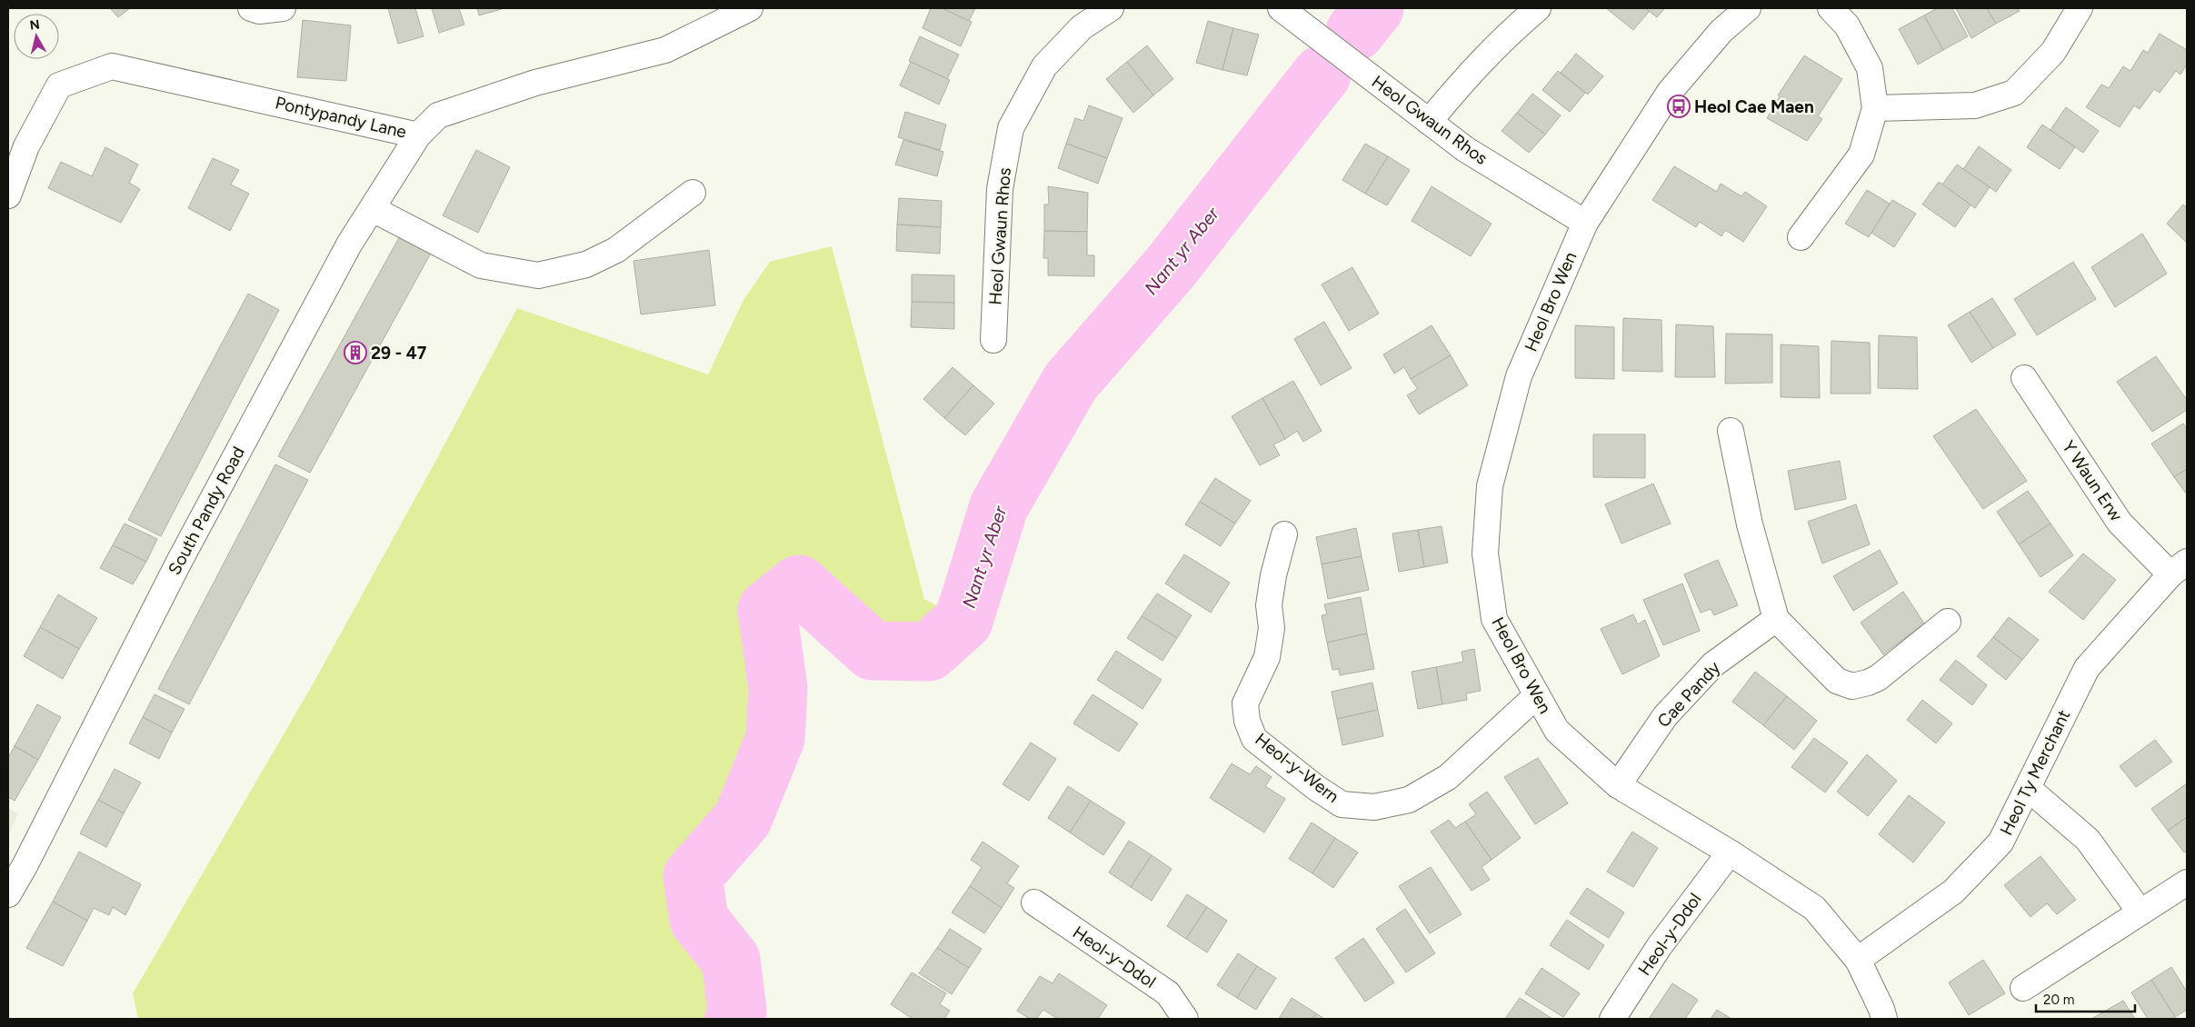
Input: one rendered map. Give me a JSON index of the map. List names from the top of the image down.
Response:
{
  "streets": {
    "street": [
      "Pontypandy Lane",
      "Heol Gwaun Rhos",
      "Heol Bro Wen",
      "Y Waun Erw",
      "South Pandy Road",
      "Cae Pandy",
      "Heol-y-Wern",
      "Heol Ty Merchant",
      "Heol-y-Ddol"
    ]
  },
  "crossings": [
    ["Pontypandy Lane", "South Pandy Road"],
    ["Heol Gwaun Rhos", "Heol Bro Wen"],
    ["Heol Bro Wen", "Cae Pandy"],
    ["Heol Bro Wen", "Heol-y-Wern"],
    ["Heol Bro Wen", "Heol Ty Merchant"],
    ["Heol Bro Wen", "Heol-y-Ddol"],
    ["Y Waun Erw", "Heol Ty Merchant"]
  ],
  "water": ["Nant yr Aber"],
  "places": {
    "bus stop": ["Heol Cae Maen"],
    "building": ["29 - 47"]
  },
  "scale_bar": "20 m",
  "north": "top"
}
